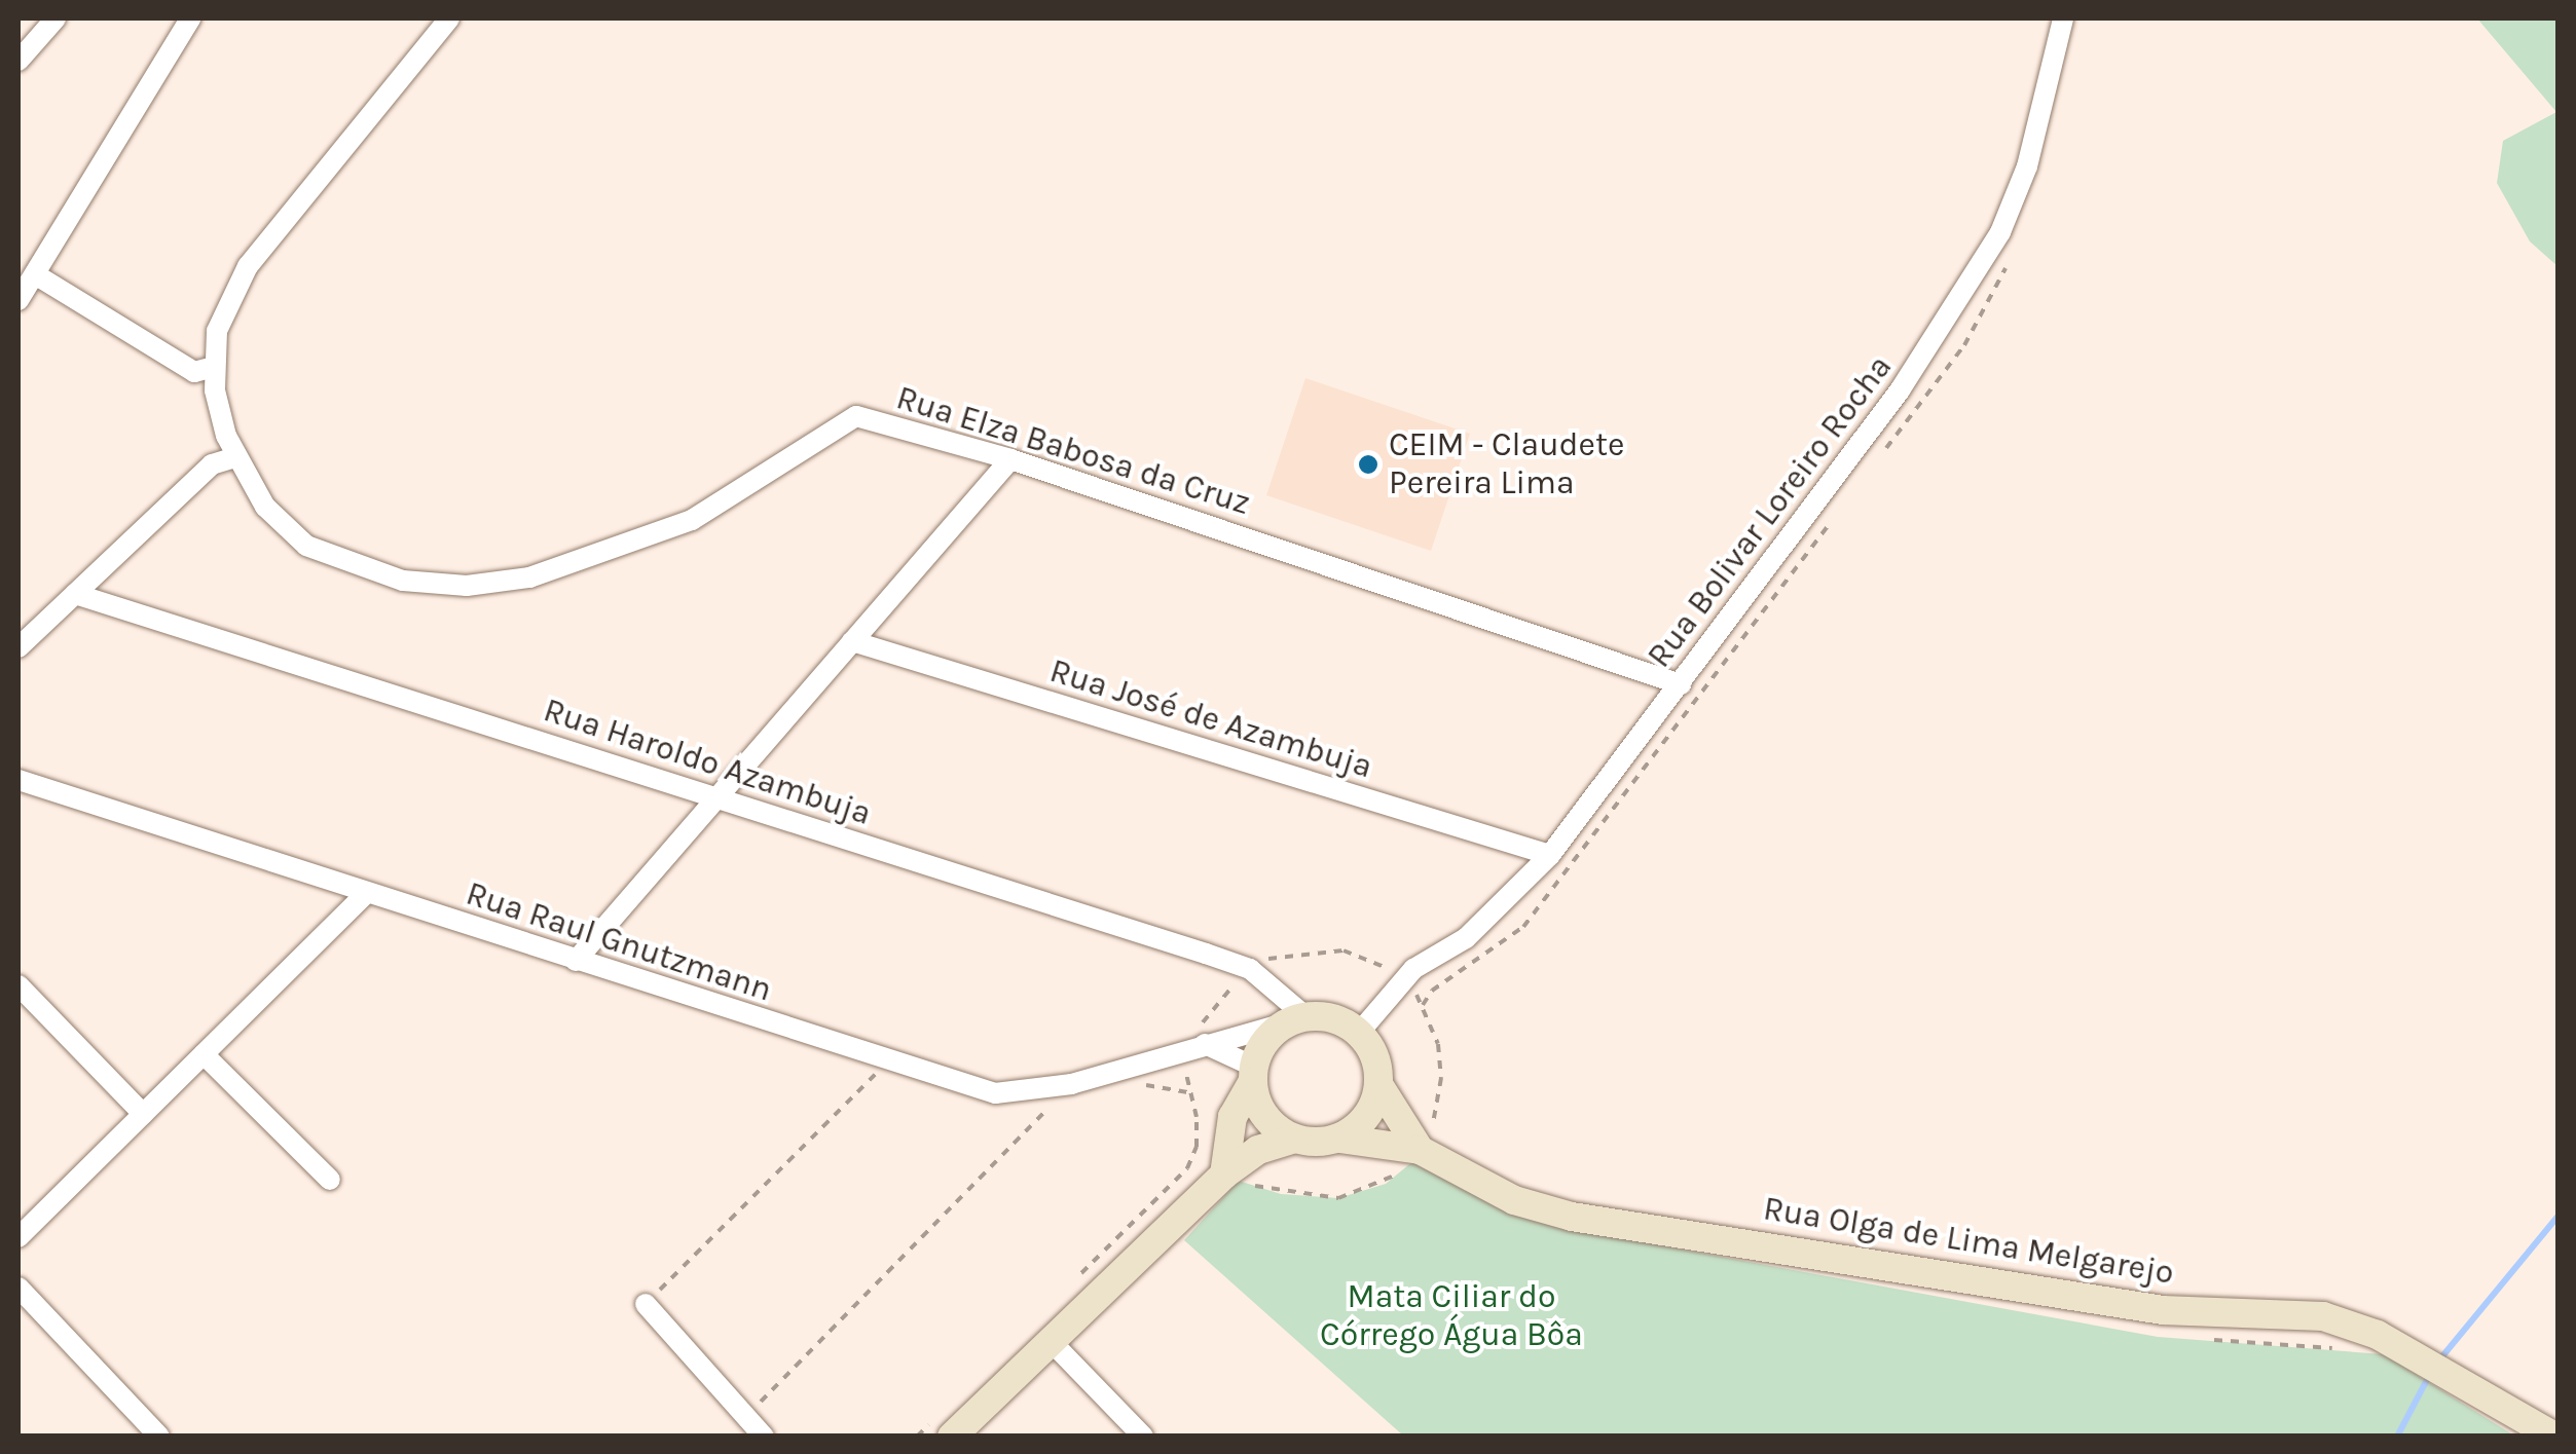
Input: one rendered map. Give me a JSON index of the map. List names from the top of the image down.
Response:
{
  "streets": {
    "street": [
      "Rua Elza Babosa da Cruz",
      "Rua Bolivar Loreiro Rocha",
      "Rua José de Azambuja",
      "Rua Haroldo Azambuja",
      "Rua Raul Gnutzmann",
      "Rua Olga de Lima Melgarejo"
    ]
  },
  "crossings": [
    ["Rua Elza Babosa da Cruz", "Rua Bolivar Loreiro Rocha"],
    ["Rua Bolivar Loreiro Rocha", "Rua José de Azambuja"],
    ["Rua Bolivar Loreiro Rocha", "Rua Haroldo Azambuja"],
    ["Rua Bolivar Loreiro Rocha", "Rua Raul Gnutzmann"],
    ["Rua Bolivar Loreiro Rocha", "Rua Olga de Lima Melgarejo"],
    ["Rua Haroldo Azambuja", "Rua Raul Gnutzmann"],
    ["Rua Haroldo Azambuja", "Rua Olga de Lima Melgarejo"],
    ["Rua Raul Gnutzmann", "Rua Olga de Lima Melgarejo"]
  ],
  "parks": ["Mata Ciliar do Córrego Água Bôa"],
  "places": ["CEIM - Claudete Pereira Lima"]
}
